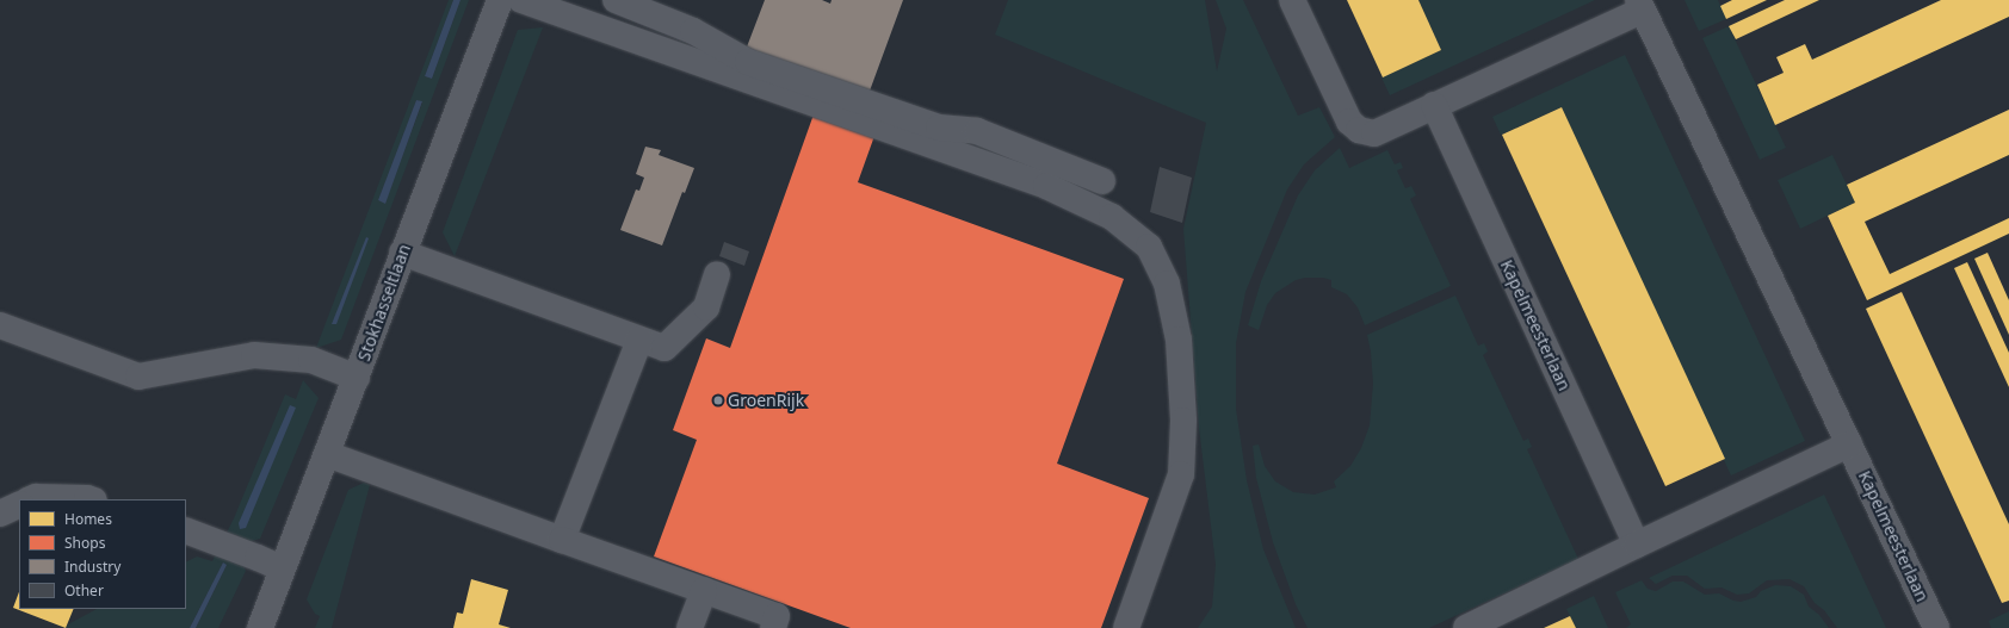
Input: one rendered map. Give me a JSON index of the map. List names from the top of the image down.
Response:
{
  "streets": {
    "street": ["Stokhasseltlaan", "Kapelmeesterlaan"]
  },
  "places": ["GroenRijk"],
  "legend": [
    "Homes",
    "Shops",
    "Industry",
    "Other"
  ]
}
